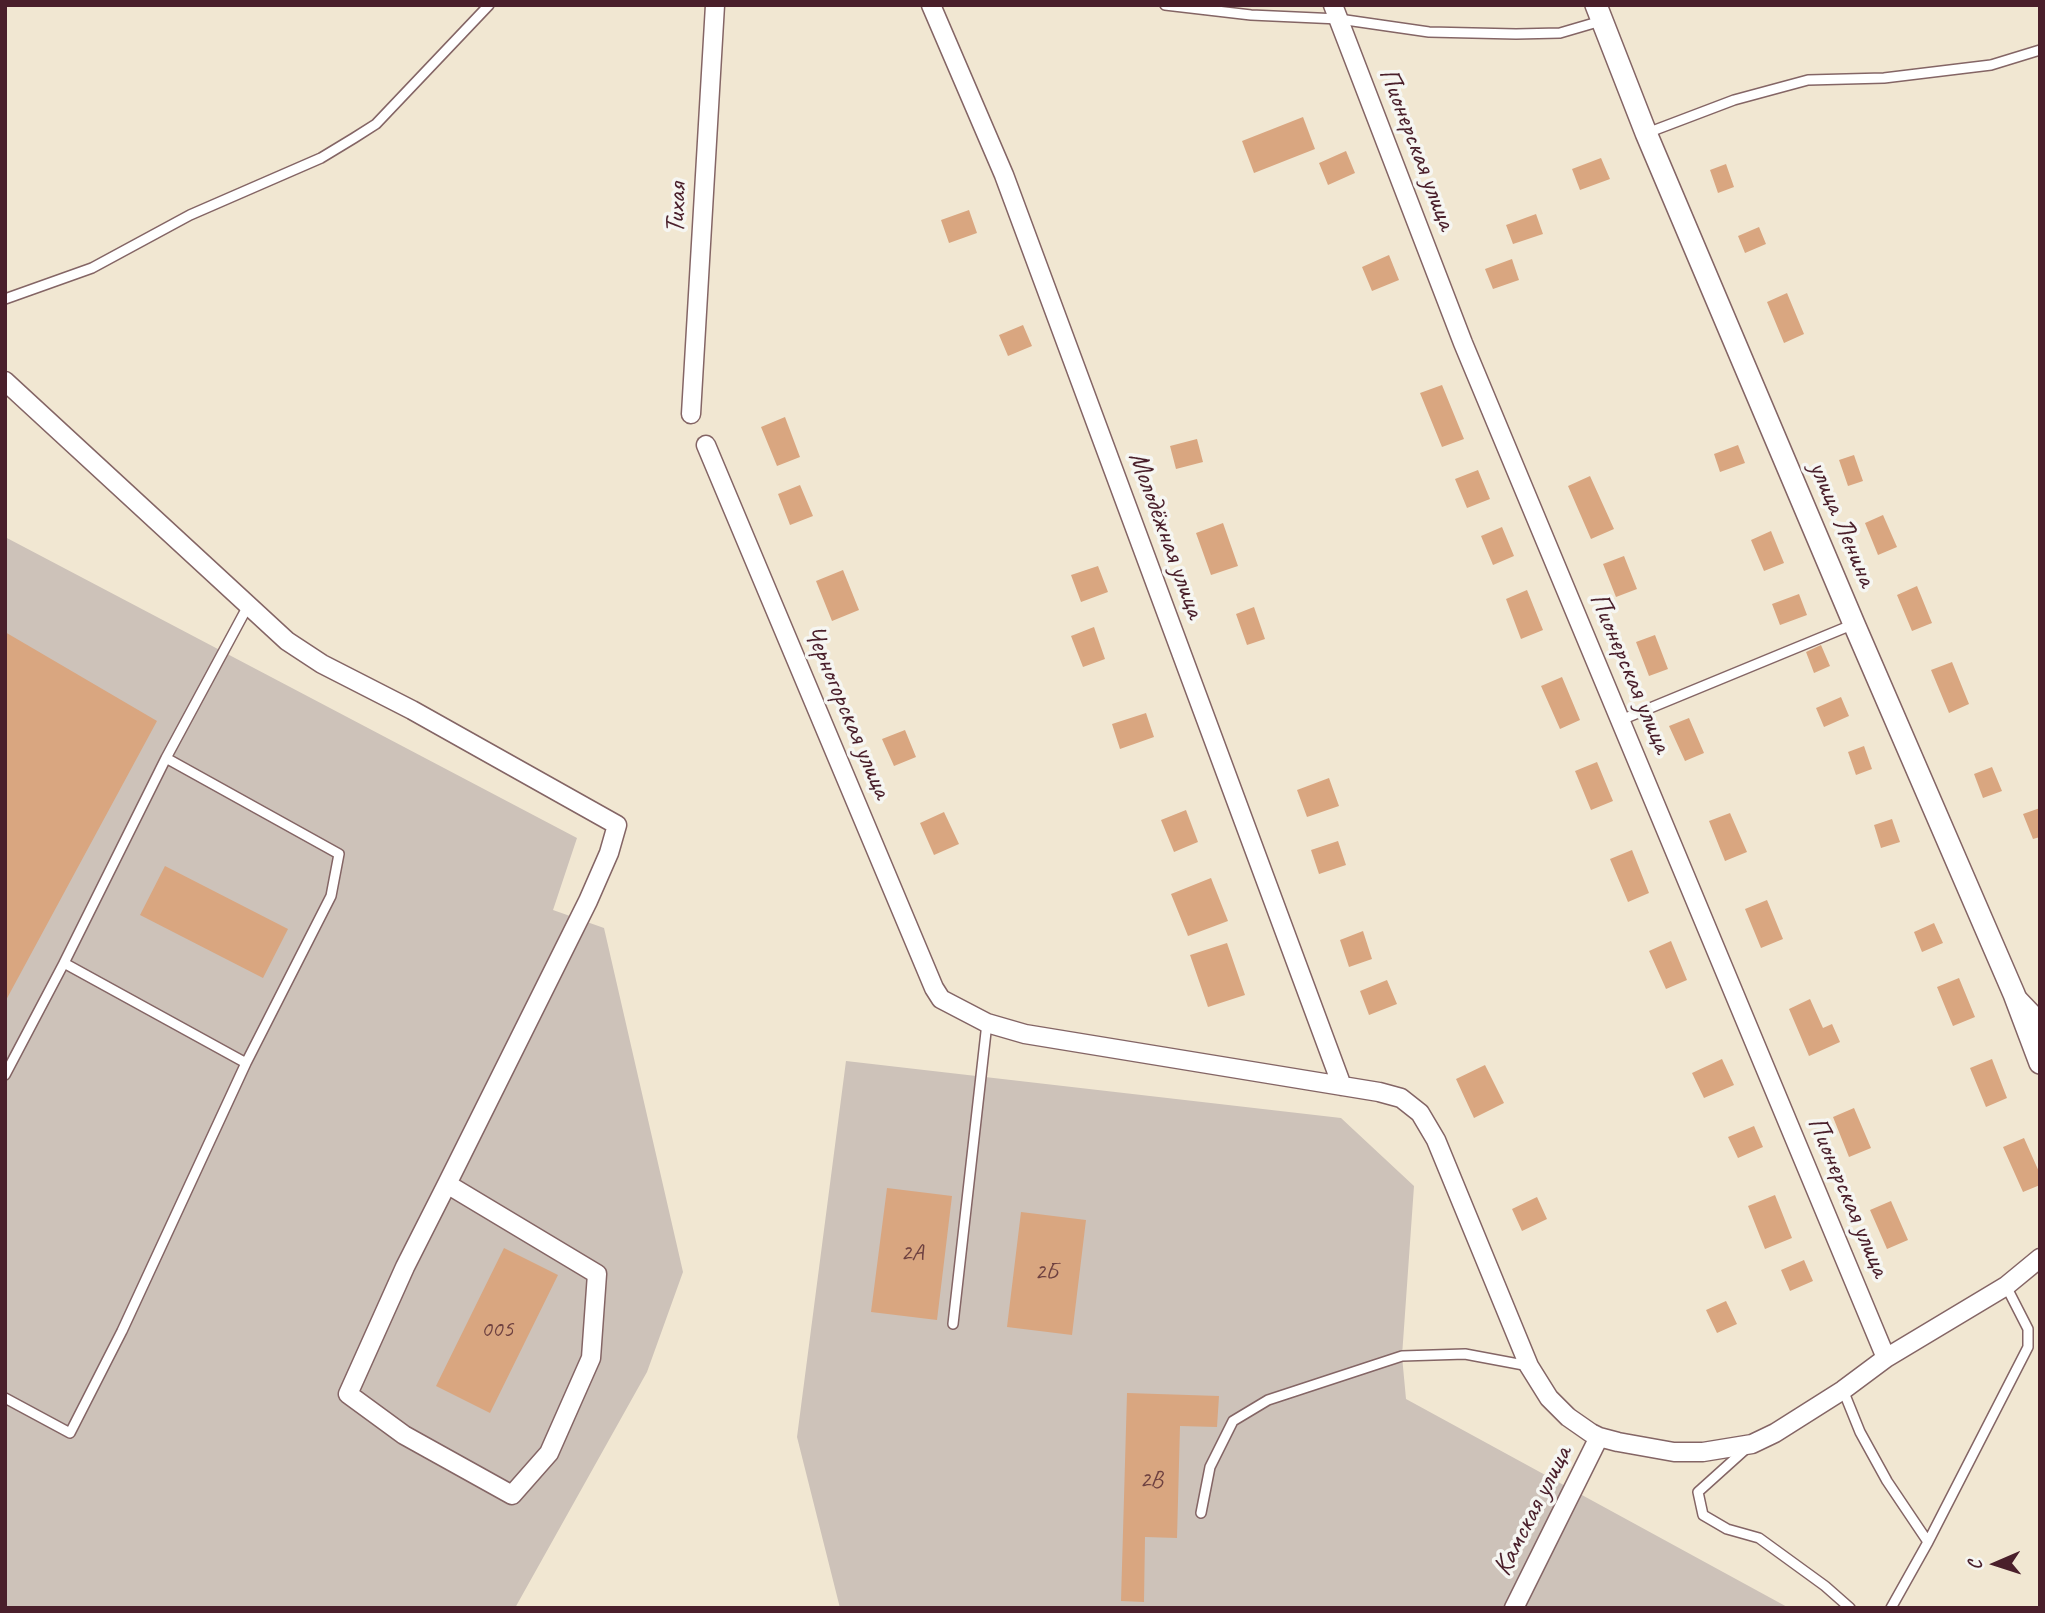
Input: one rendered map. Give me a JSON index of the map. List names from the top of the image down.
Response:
{
  "streets": {
    "street": [
      "Пионерская улица",
      "Тихая",
      "улица Ленина",
      "Молодёжная улица",
      "Черногорская улица",
      "Камская улица"
    ]
  },
  "house_numbers": [
    "2А",
    "2Б",
    "005",
    "2В"
  ],
  "north": "left"
}
